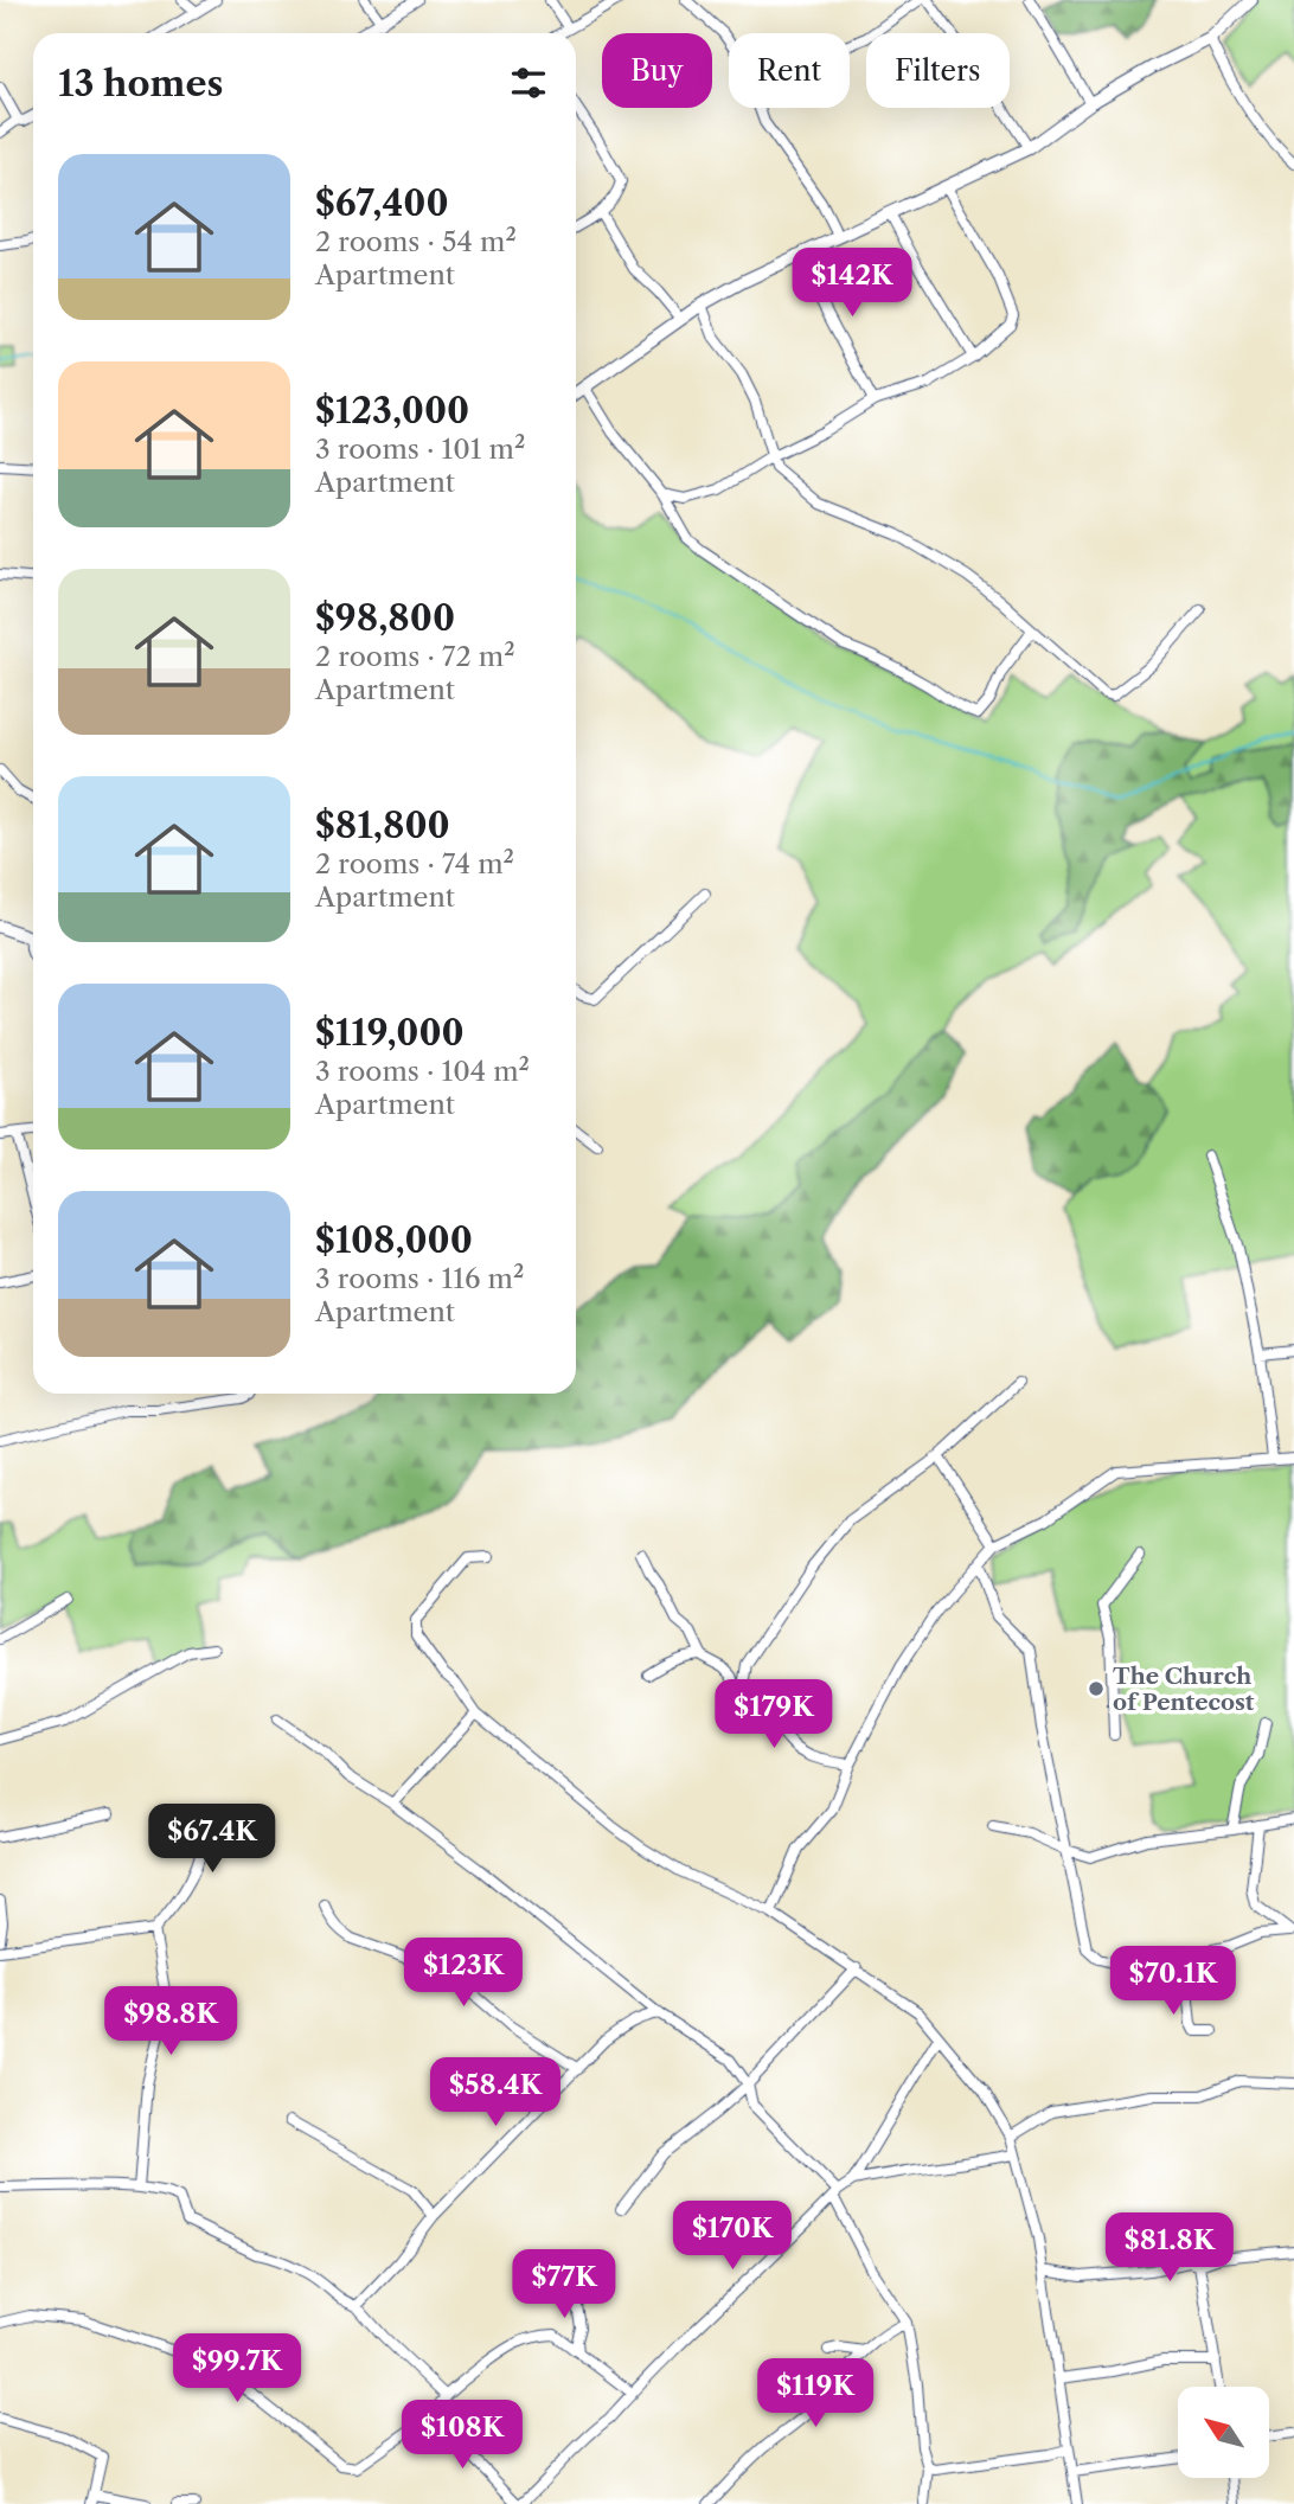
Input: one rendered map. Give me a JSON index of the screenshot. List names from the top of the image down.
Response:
{
  "places": ["The Church of Pentecost"],
  "north": "top left",
  "page": {
    "chip": ["Buy", "Rent", "Filters"],
    "heading": "13 homes",
    "list": [
      {
        "name": "$67,400",
        "note": "2 rooms · 54 m² · Apartment"
      },
      {
        "name": "$123,000",
        "note": "3 rooms · 101 m² · Apartment"
      },
      {
        "name": "$98,800",
        "note": "2 rooms · 72 m² · Apartment"
      },
      {
        "name": "$81,800",
        "note": "2 rooms · 74 m² · Apartment"
      },
      {
        "name": "$119,000",
        "note": "3 rooms · 104 m² · Apartment"
      },
      {
        "name": "$108,000",
        "note": "3 rooms · 116 m² · Apartment"
      }
    ],
    "price": [
      "$142K",
      "$179K",
      "$67.4K",
      "$123K",
      "$70.1K",
      "$98.8K",
      "$58.4K",
      "$170K",
      "$81.8K",
      "$77K",
      "$99.7K",
      "$119K",
      "$108K"
    ]
  }
}
